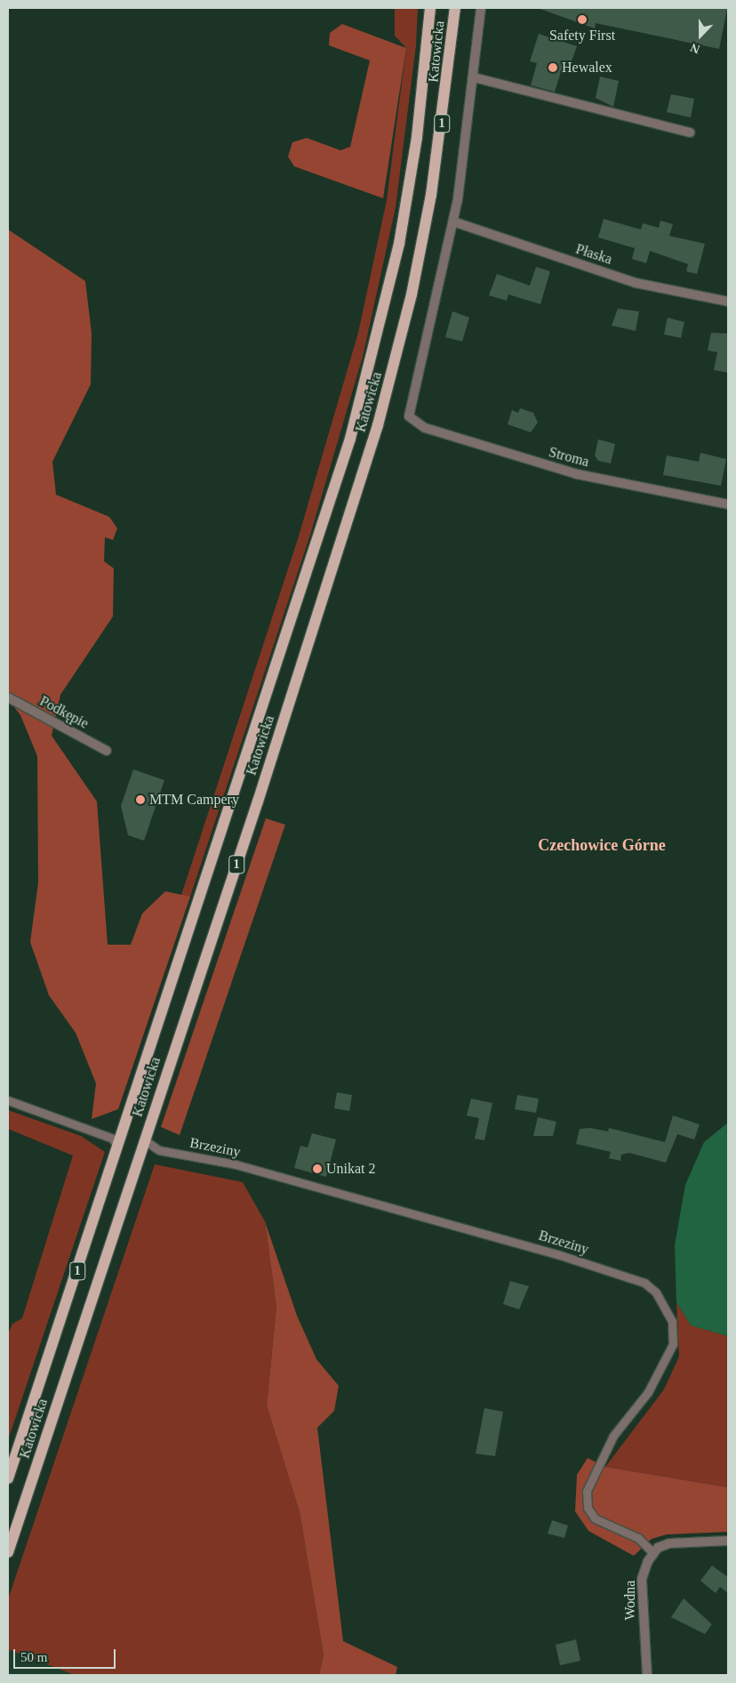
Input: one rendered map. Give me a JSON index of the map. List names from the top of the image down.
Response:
{
  "streets": {
    "main road": ["Katowicka", "1"],
    "street": [
      "Płaska",
      "Stroma",
      "Podkępie",
      "Wodna"
    ],
    "lane": ["Brzeziny"]
  },
  "crossings": [
    ["Katowicka", "Brzeziny"],
    ["Płaska", "Stroma"],
    ["Brzeziny", "Wodna"]
  ],
  "districts": ["Czechowice Górne"],
  "places": [
    "Safety First",
    "Hewalex",
    "MTM Campery",
    "Unikat 2"
  ],
  "scale_bar": "50 m",
  "north": "bottom"
}
